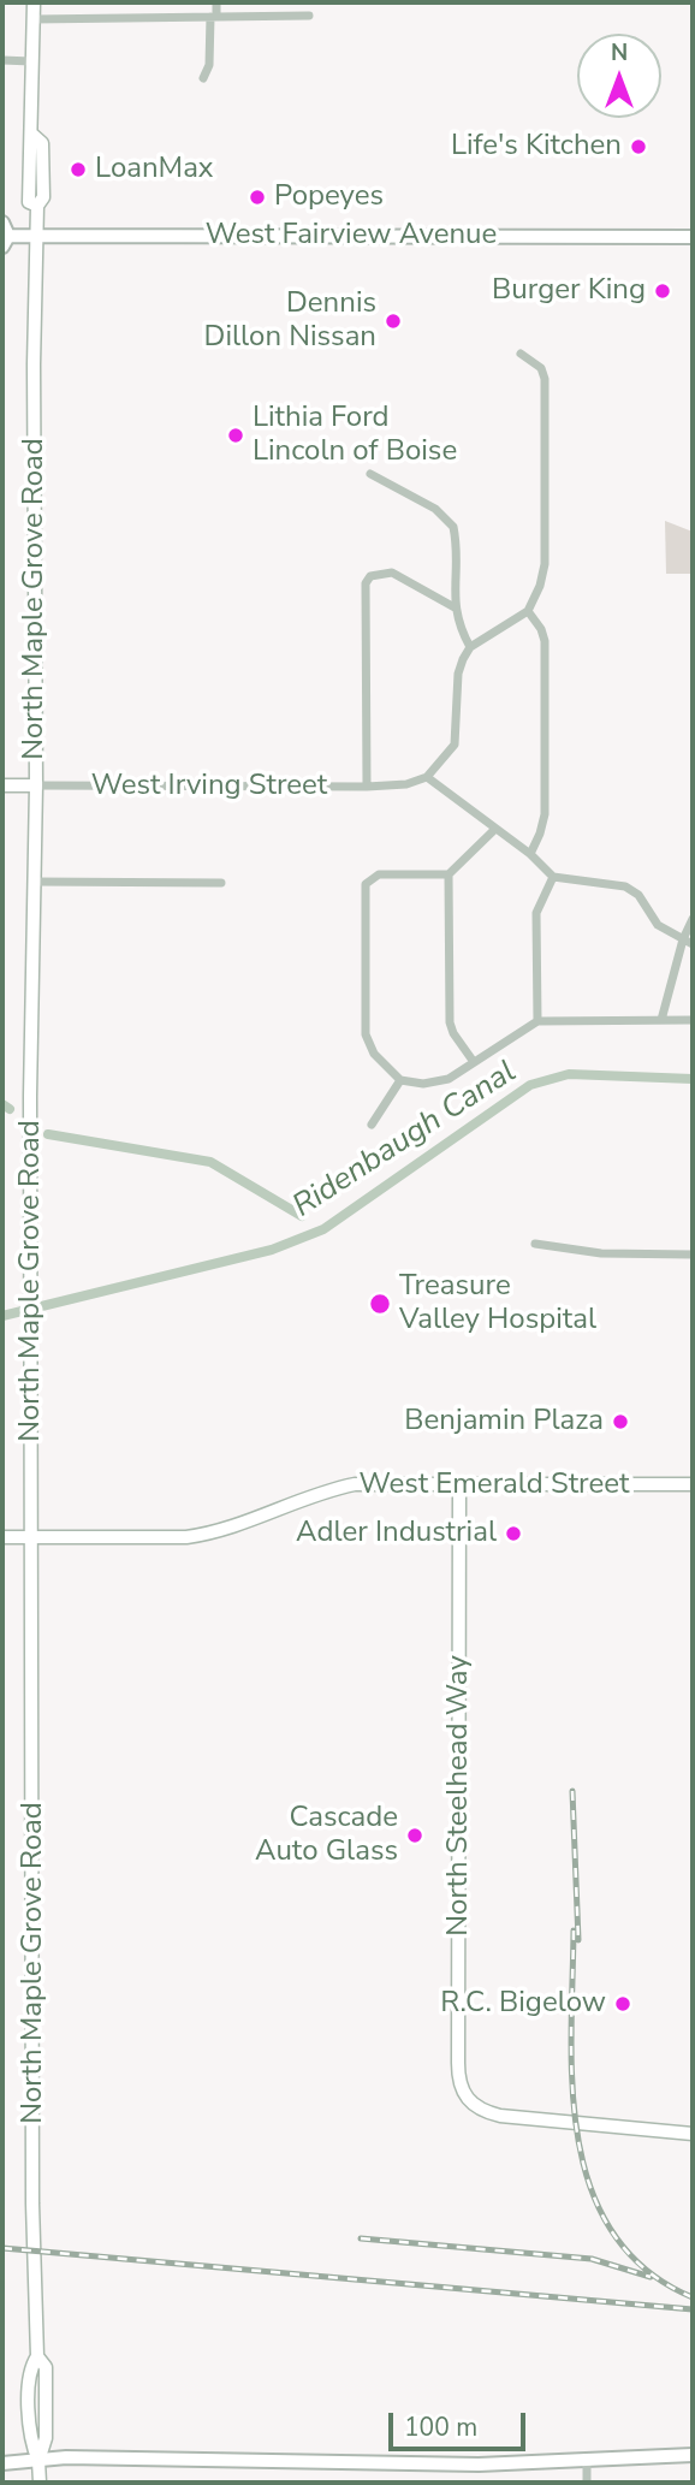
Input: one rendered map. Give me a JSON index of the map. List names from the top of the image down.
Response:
{
  "streets": {
    "main road": [
      "West Fairview Avenue",
      "North Maple Grove Road",
      "West Irving Street",
      "West Emerald Street",
      "North Steelhead Way"
    ]
  },
  "crossings": [
    ["West Fairview Avenue", "North Maple Grove Road"],
    ["North Maple Grove Road", "West Irving Street"],
    ["North Maple Grove Road", "West Emerald Street"],
    ["West Emerald Street", "North Steelhead Way"]
  ],
  "water": ["Ridenbaugh Canal"],
  "places": [
    "Life's Kitchen",
    "LoanMax",
    "Popeyes",
    "Burger King",
    "Dennis Dillon Nissan",
    "Lithia Ford Lincoln of Boise",
    "Treasure Valley Hospital",
    "Benjamin Plaza",
    "Adler Industrial",
    "Cascade Auto Glass",
    "R.C. Bigelow"
  ],
  "scale_bar": "100 m",
  "north": "top"
}
